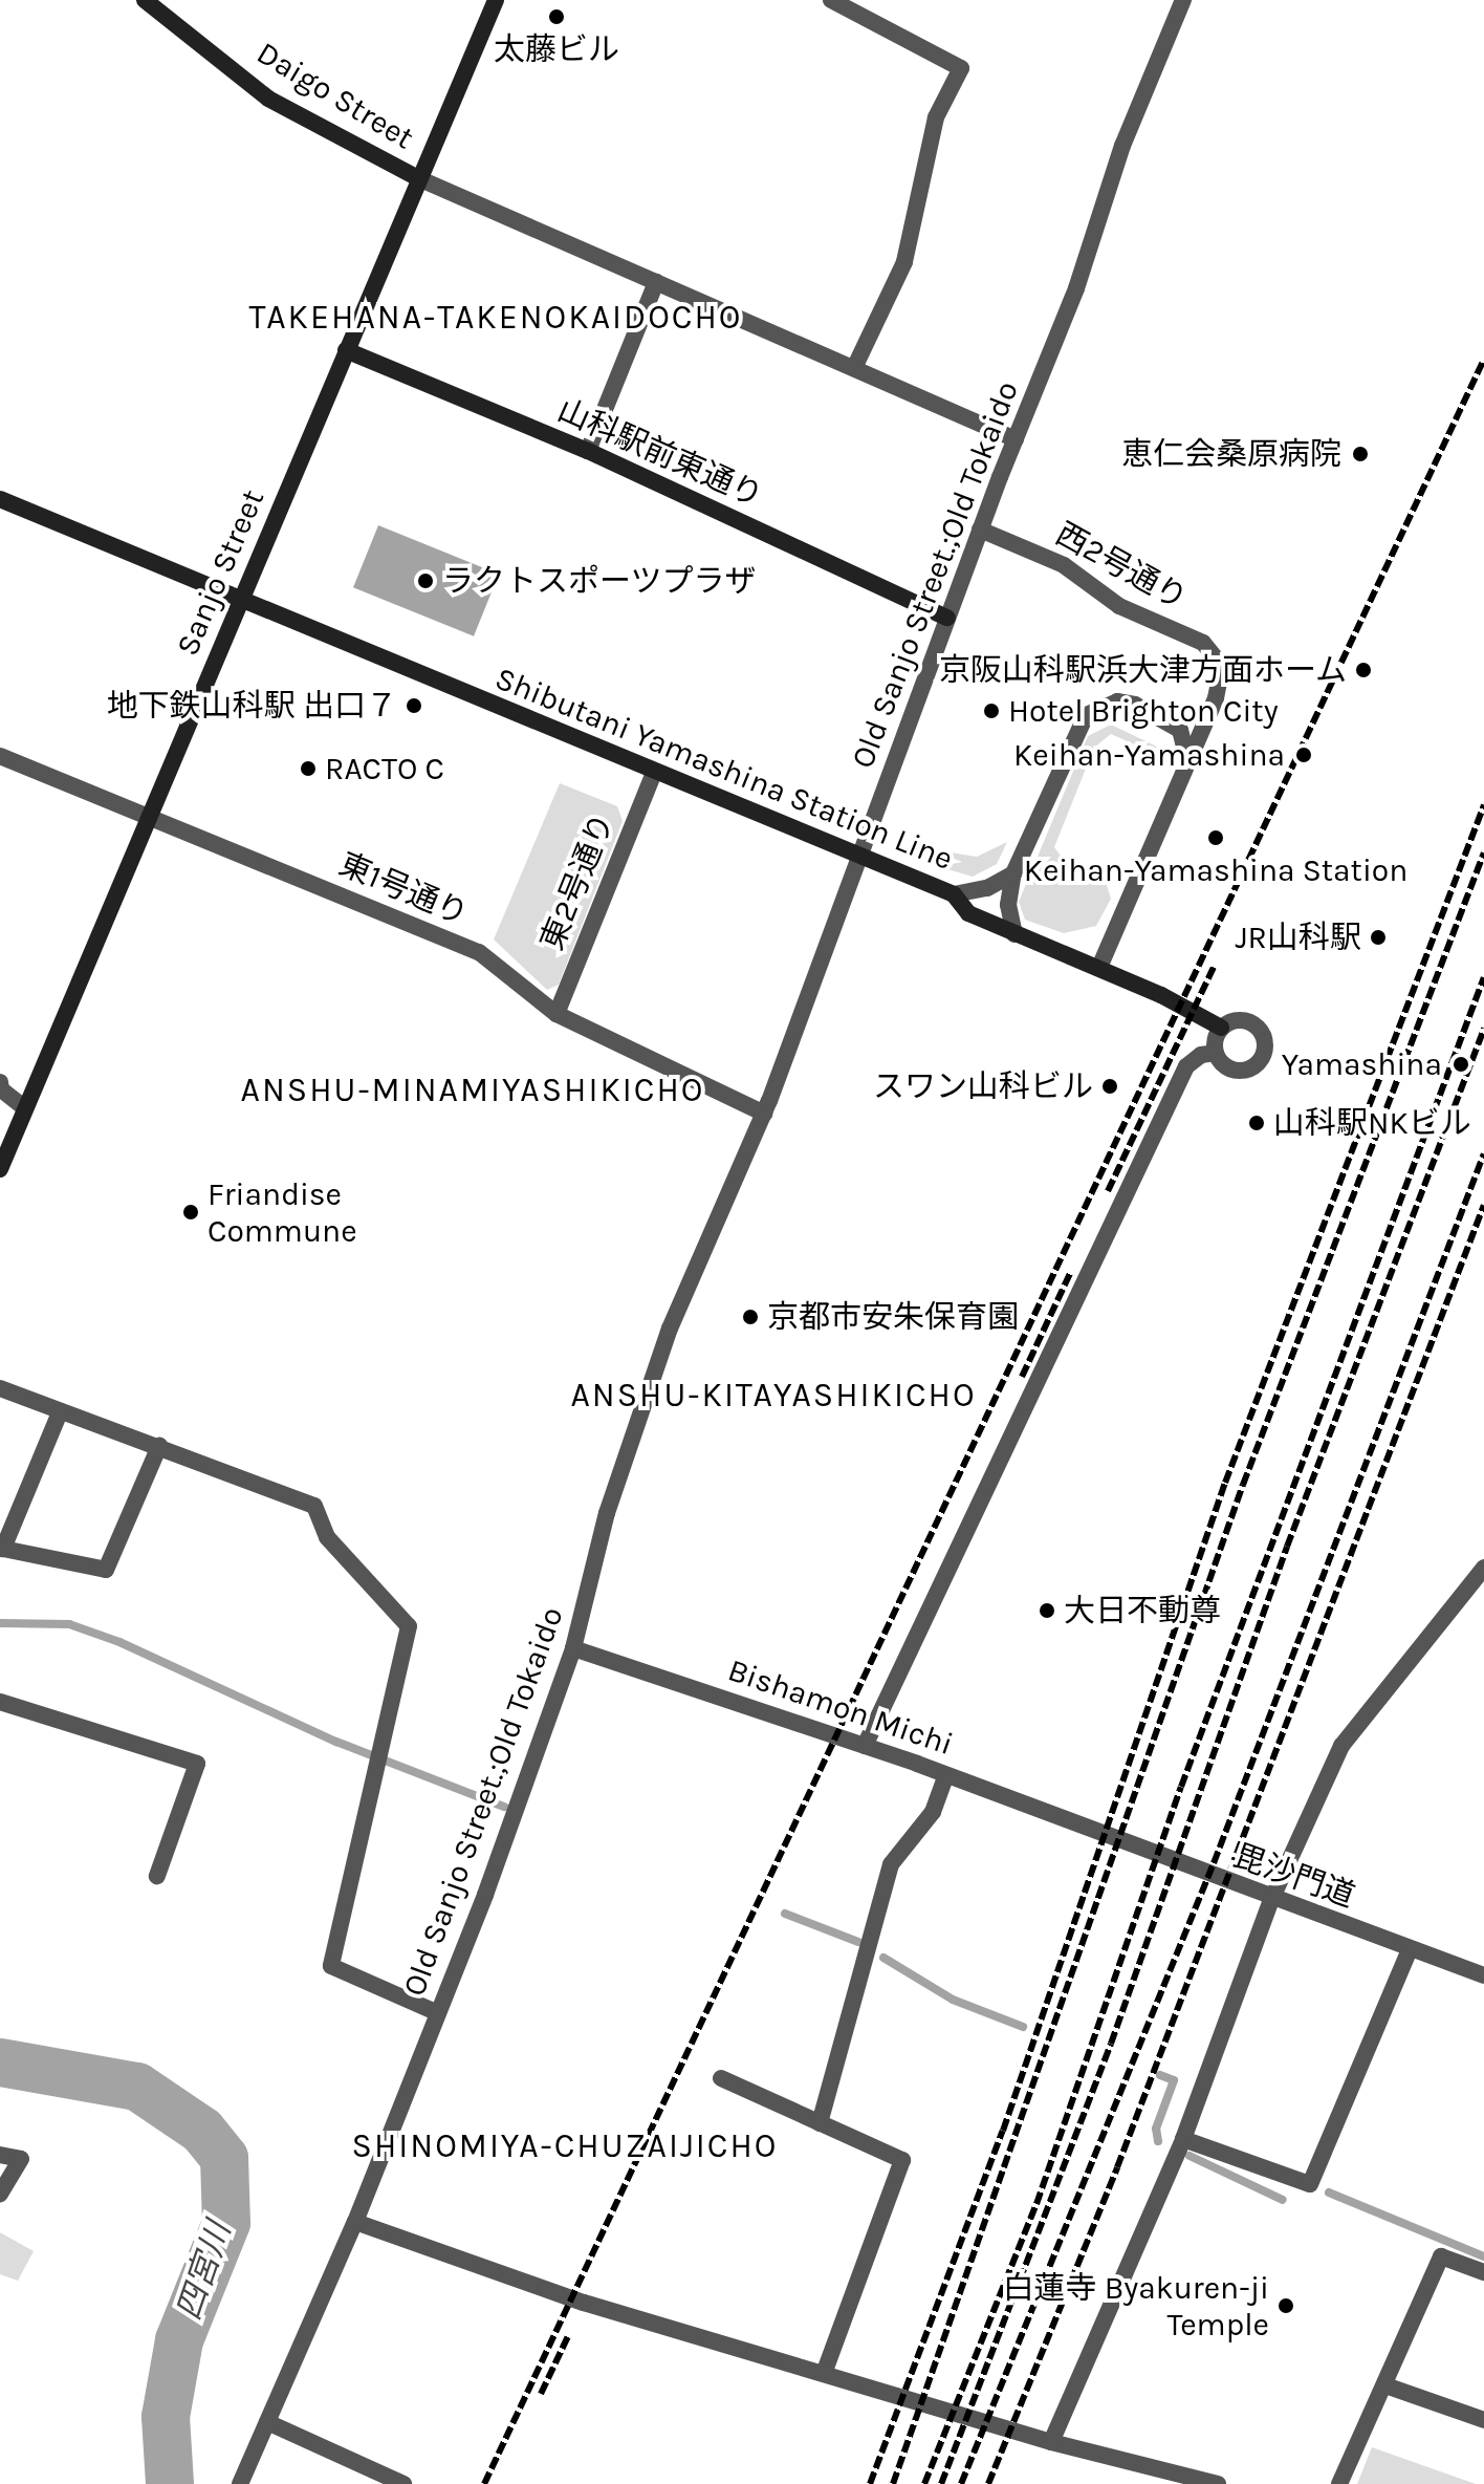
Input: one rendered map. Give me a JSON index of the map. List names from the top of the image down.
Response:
{
  "streets": {
    "main road": [
      "Daigo Street",
      "山科駅前東通り",
      "Sanjo Street",
      "Shibutani Yamashina Station Line"
    ],
    "street": [
      "西2号通り",
      "Old Sanjo Street.;Old Tokaido",
      "東2号通り",
      "東1号通り",
      "Bishamon Michi",
      "毘沙門道"
    ]
  },
  "crossings": [
    ["Daigo Street", "Sanjo Street"],
    ["山科駅前東通り", "Sanjo Street"],
    ["山科駅前東通り", "Old Sanjo Street.;Old Tokaido"],
    ["西2号通り", "Old Sanjo Street.;Old Tokaido"],
    ["西2号通り", "Shibutani Yamashina Station Line"],
    ["Sanjo Street", "Shibutani Yamashina Station Line"],
    ["Sanjo Street", "東1号通り"],
    ["Old Sanjo Street.;Old Tokaido", "Shibutani Yamashina Station Line"],
    ["Old Sanjo Street.;Old Tokaido", "東1号通り"],
    ["Old Sanjo Street.;Old Tokaido", "Bishamon Michi"],
    ["Shibutani Yamashina Station Line", "東2号通り"],
    ["東2号通り", "東1号通り"],
    ["Bishamon Michi", "毘沙門道"]
  ],
  "districts": [
    "TAKEHANA-TAKENOKAIDOCHO",
    "ANSHU-MINAMIYASHIKICHO",
    "ANSHU-KITAYASHIKICHO",
    "SHINOMIYA-CHUZAIJICHO"
  ],
  "water": ["四宮川"],
  "places": [
    "太藤ビル",
    "恵仁会桑原病院",
    "ラクトスポーツプラザ",
    "京阪山科駅浜大津方面ホーム",
    "地下鉄山科駅 出口７",
    "Hotel Brighton City",
    "Keihan-Yamashina",
    "RACTO C",
    "Keihan-Yamashina Station",
    "JR山科駅",
    "Yamashina",
    "スワン山科ビル",
    "山科駅NKビル",
    "Friandise Commune",
    "京都市安朱保育園",
    "大日不動尊",
    "白蓮寺 Byakuren-ji Temple"
  ]
}
